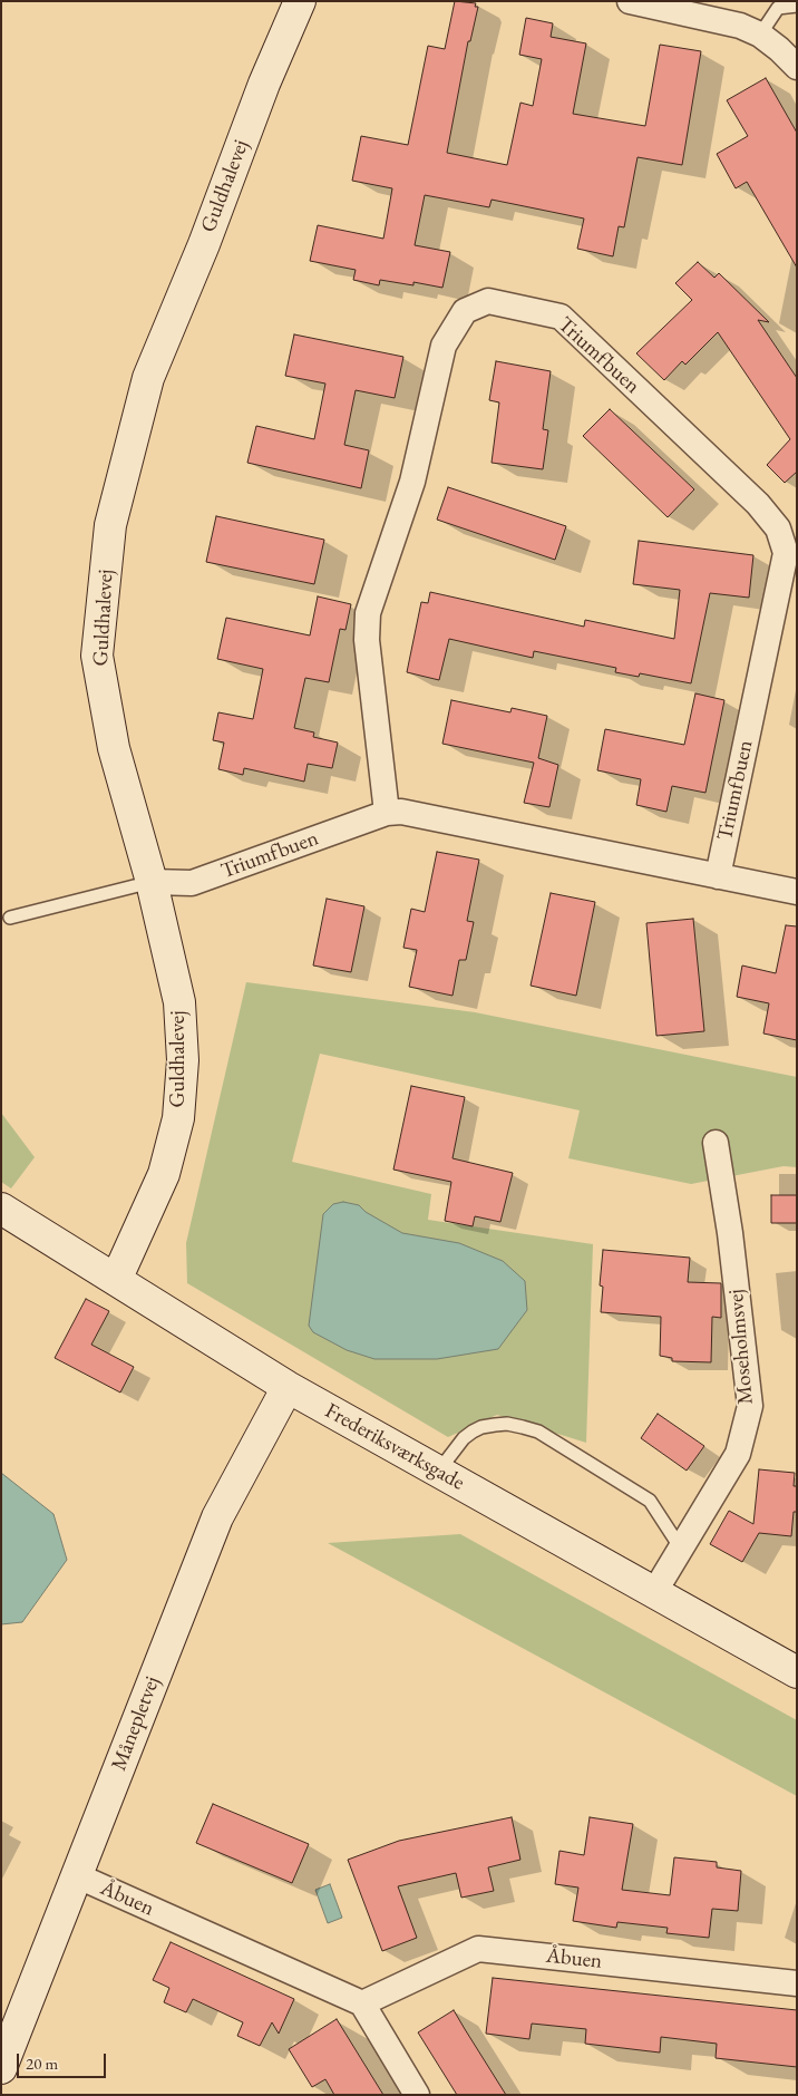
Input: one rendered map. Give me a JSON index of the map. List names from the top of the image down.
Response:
{
  "streets": {
    "street": [
      "Guldhalevej",
      "Triumfbuen",
      "Moseholmsvej",
      "Frederiksværksgade",
      "Månepletvej",
      "Åbuen"
    ]
  },
  "crossings": [
    ["Guldhalevej", "Triumfbuen"],
    ["Guldhalevej", "Frederiksværksgade"],
    ["Moseholmsvej", "Frederiksværksgade"],
    ["Frederiksværksgade", "Månepletvej"],
    ["Månepletvej", "Åbuen"]
  ],
  "scale_bar": "20 m"
}
